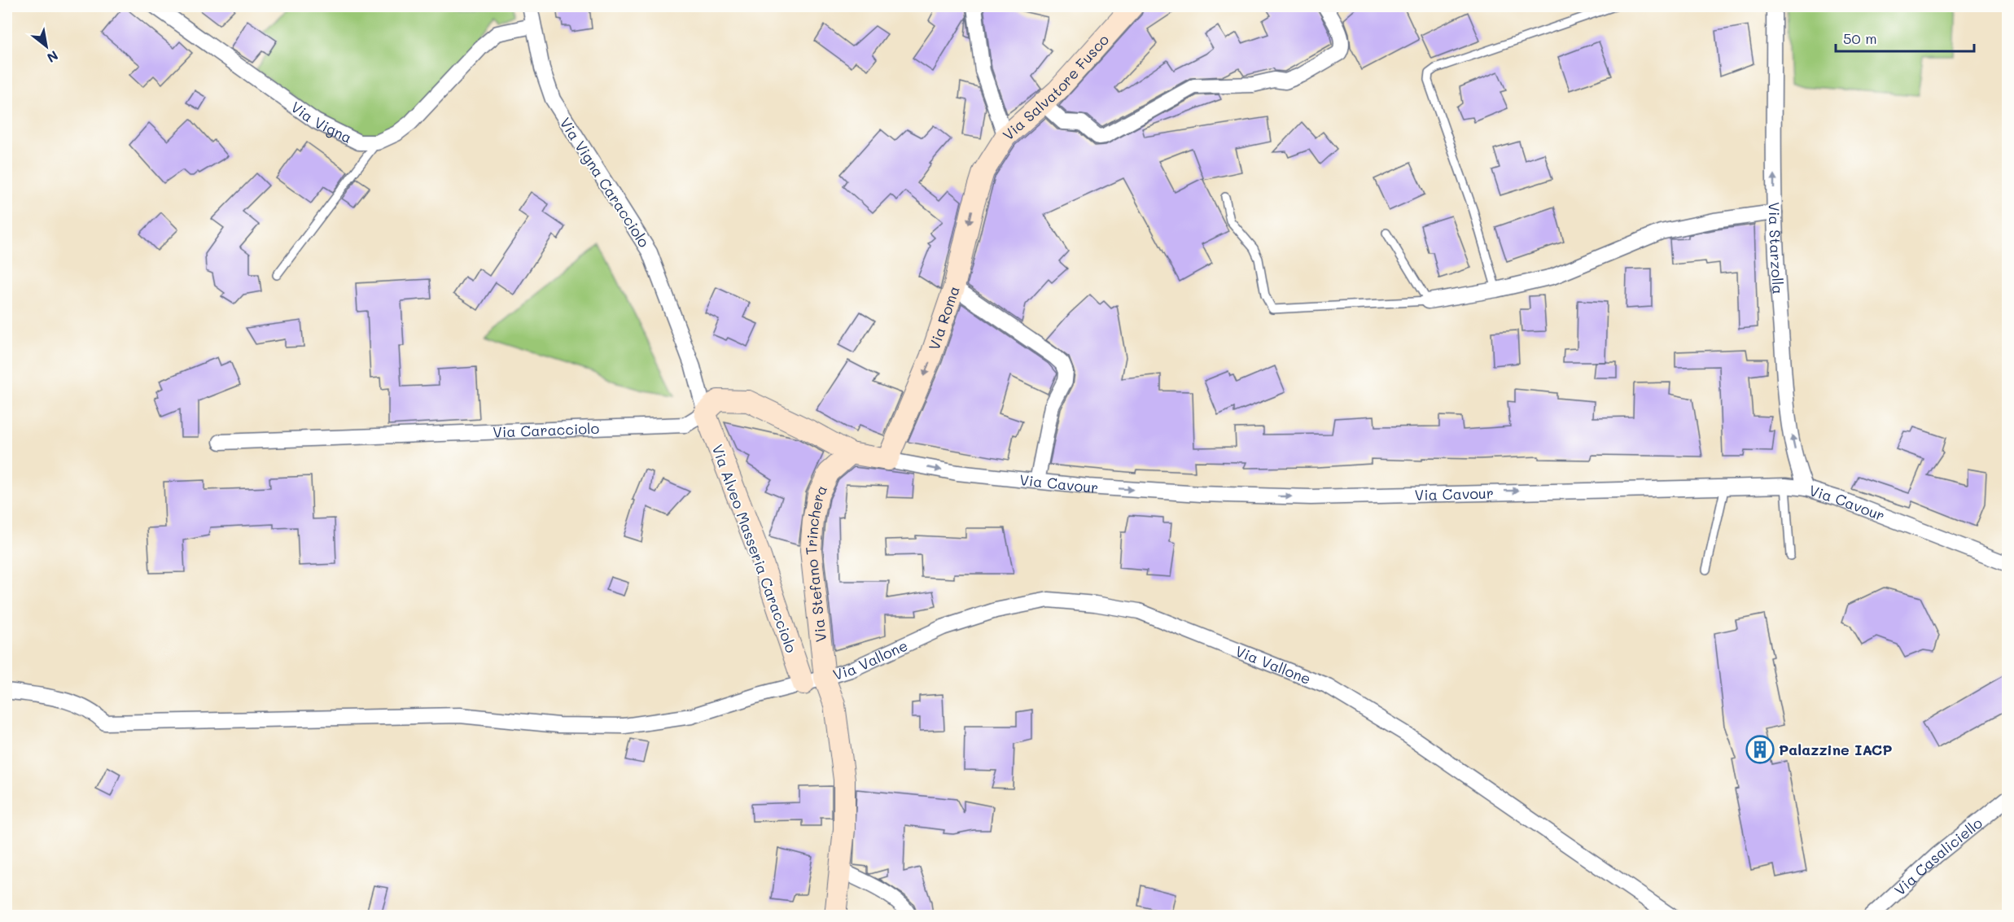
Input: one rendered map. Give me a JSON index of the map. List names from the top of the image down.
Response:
{
  "streets": {
    "street": [
      "Via Salvatore Fusco",
      "Via Vigna",
      "Via Vigna Caracciolo",
      "Via Starzolla",
      "Via Roma",
      "Via Caracciolo",
      "Via Cavour",
      "Via Alveo Masseria Caracciolo",
      "Via Stefano Trinchera",
      "Via Vallone",
      "Via Casaliciello"
    ]
  },
  "crossings": [
    ["Via Salvatore Fusco", "Via Roma"],
    ["Via Vigna Caracciolo", "Via Caracciolo"],
    ["Via Vigna Caracciolo", "Via Alveo Masseria Caracciolo"],
    ["Via Starzolla", "Via Cavour"],
    ["Via Roma", "Via Caracciolo"],
    ["Via Roma", "Via Cavour"],
    ["Via Caracciolo", "Via Cavour"],
    ["Via Caracciolo", "Via Alveo Masseria Caracciolo"],
    ["Via Caracciolo", "Via Stefano Trinchera"],
    ["Via Alveo Masseria Caracciolo", "Via Vallone"],
    ["Via Stefano Trinchera", "Via Vallone"]
  ],
  "one_way": ["Via Starzolla", "Via Roma", "Via Cavour"],
  "places": {
    "building": ["Palazzine IACP"]
  },
  "scale_bar": "50 m",
  "north": "bottom right"
}
